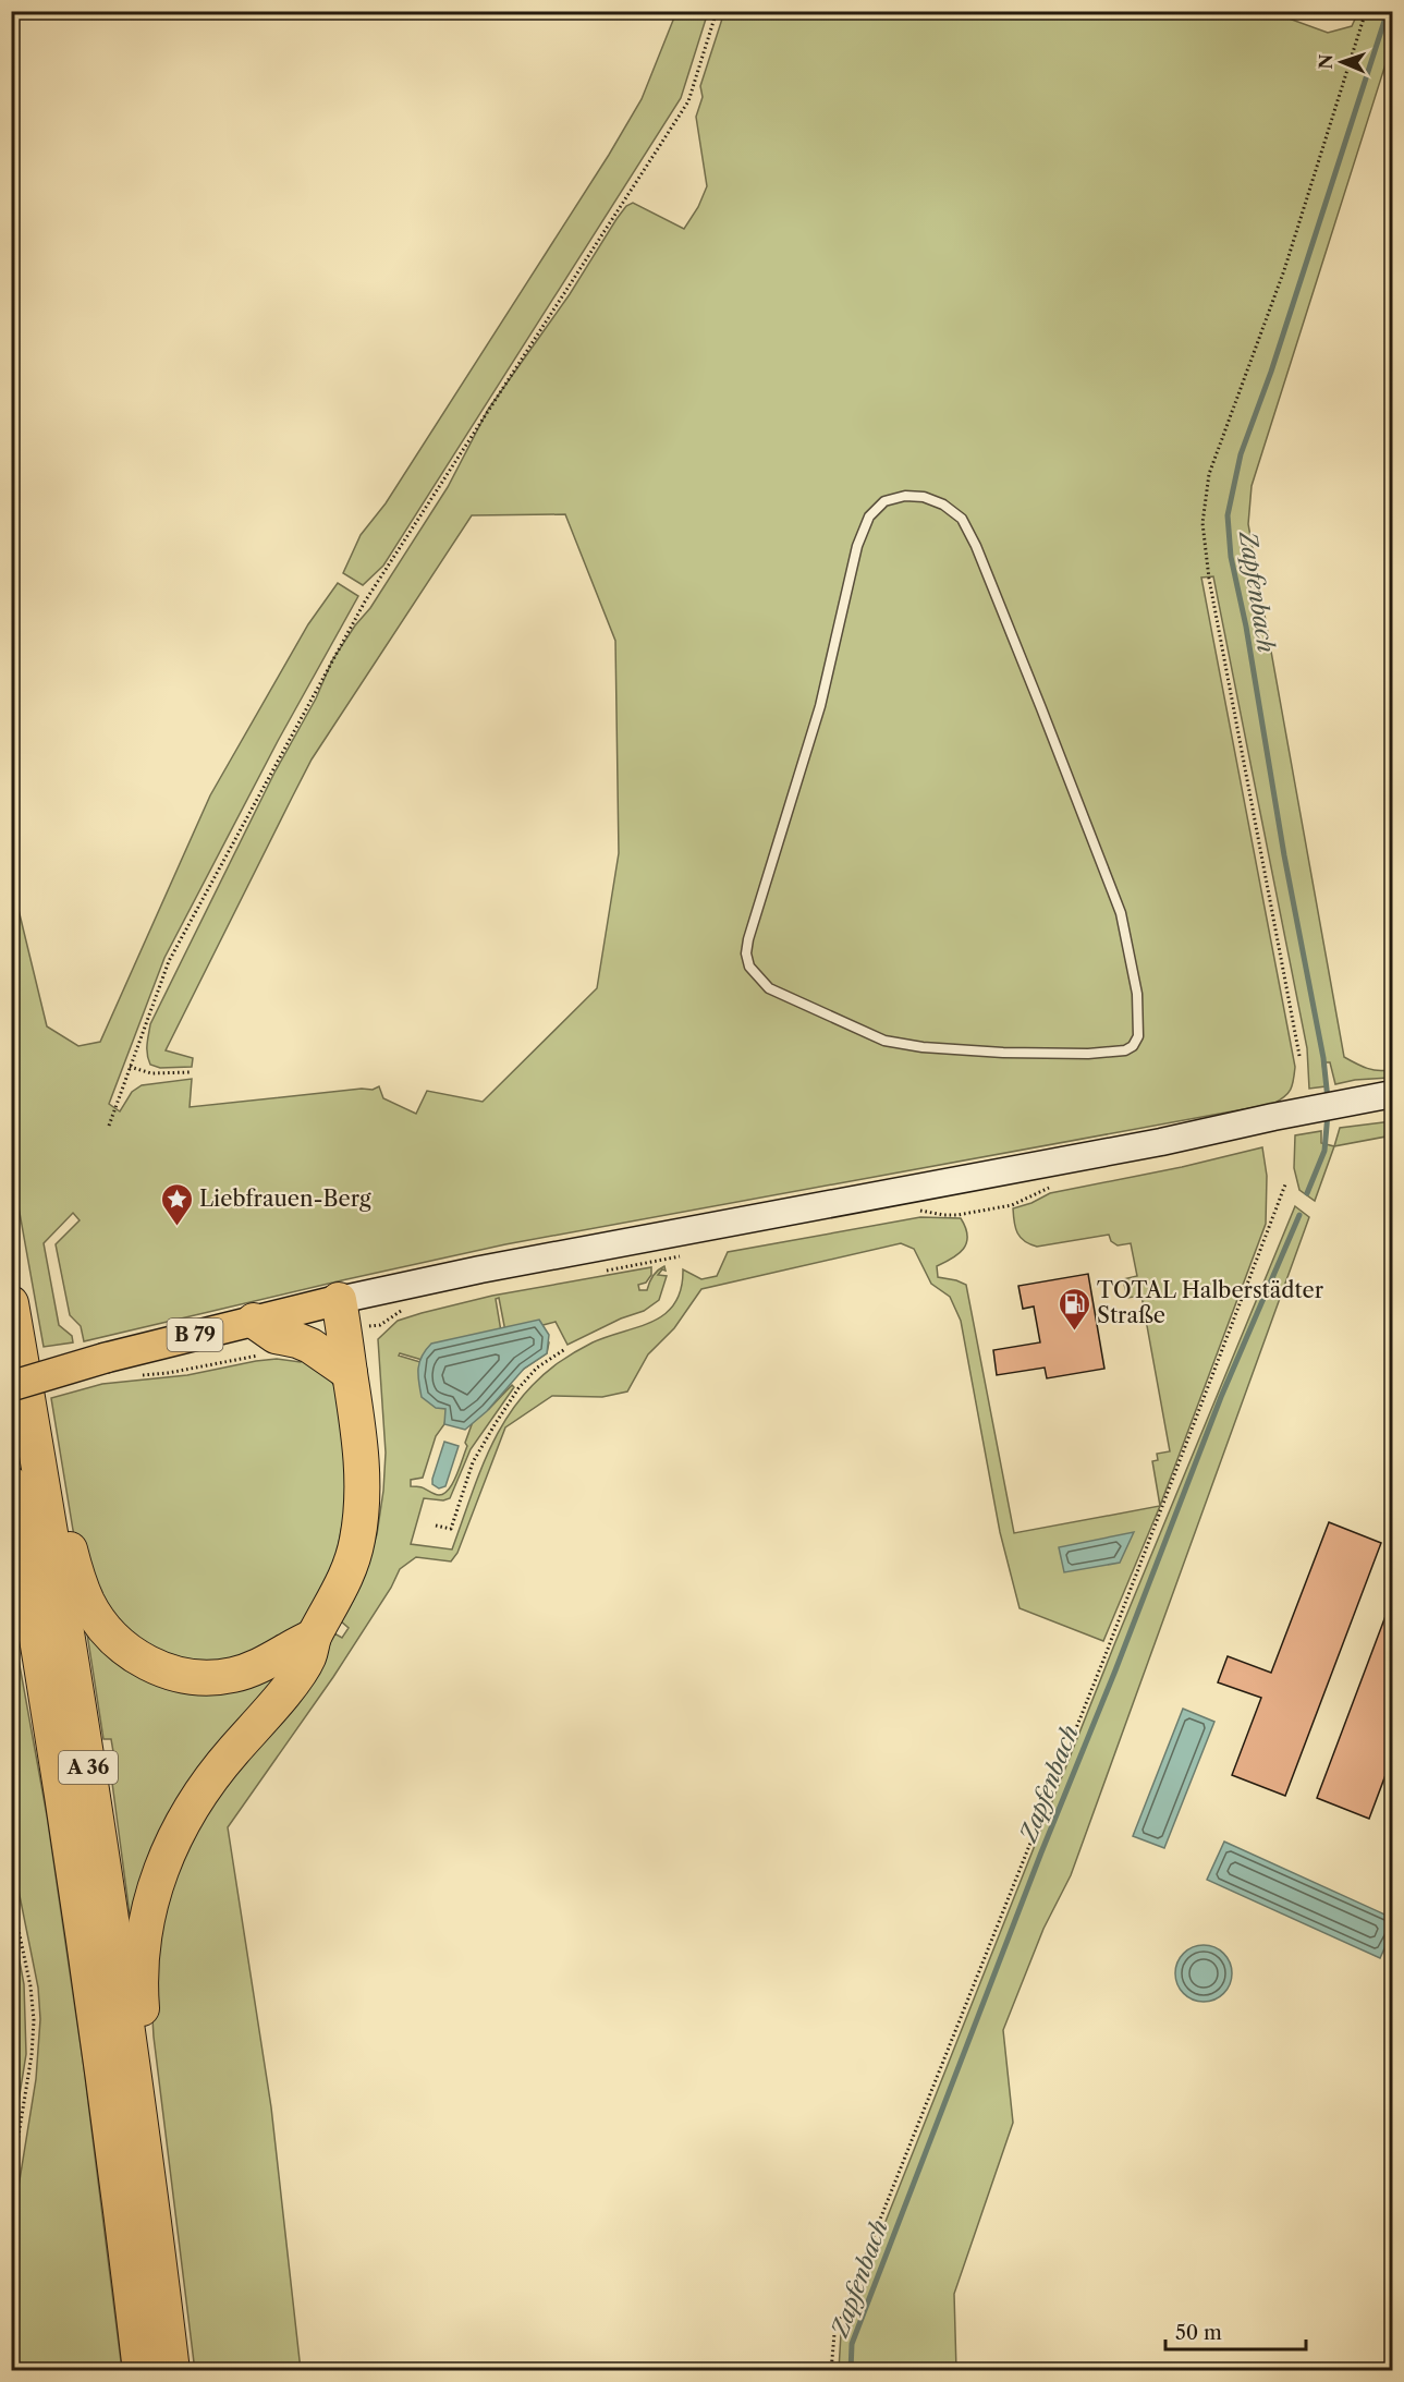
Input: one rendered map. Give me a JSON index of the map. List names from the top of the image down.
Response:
{
  "streets": {
    "highway": ["A 36"],
    "main road": ["B 79"]
  },
  "water": ["Zapfenbach"],
  "places": {
    "place": ["Liebfrauen-Berg"],
    "fuel station": ["TOTAL Halberstädter Straße"]
  },
  "scale_bar": "50 m",
  "north": "left"
}
